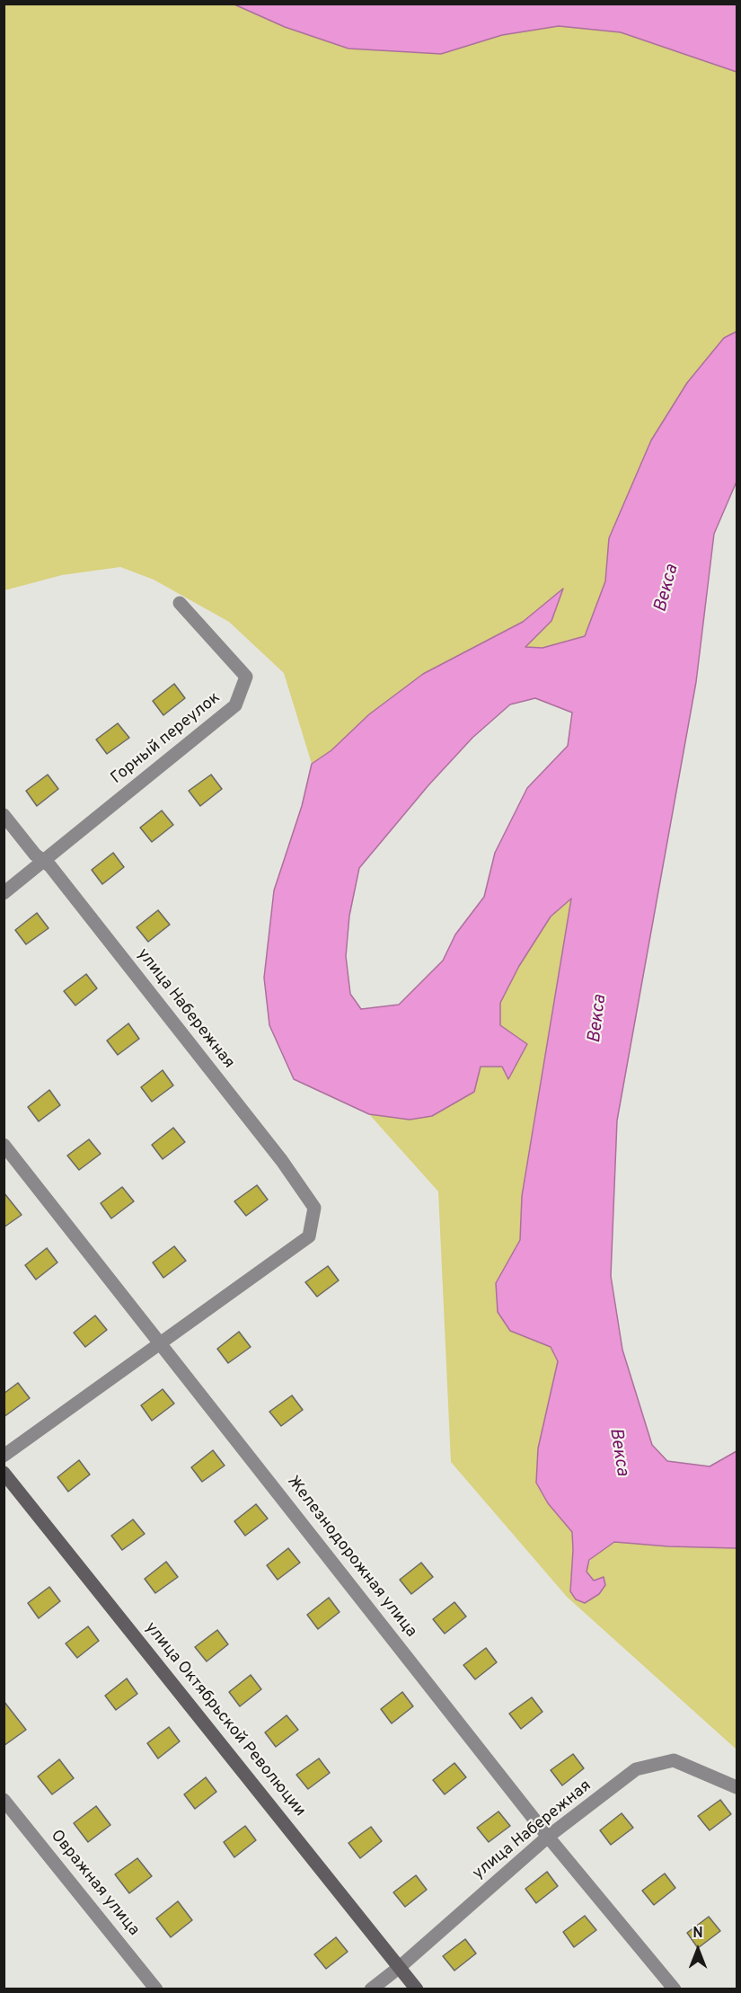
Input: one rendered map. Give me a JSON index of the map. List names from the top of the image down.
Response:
{
  "streets": {
    "street": [
      "Горный переулок",
      "улица Набережная",
      "Железнодорожная улица",
      "улица Октябрьской Революции",
      "Овражная улица"
    ]
  },
  "crossings": [
    ["Горный переулок", "улица Набережная"],
    ["улица Набережная", "Железнодорожная улица"],
    ["улица Набережная", "улица Октябрьской Революции"]
  ],
  "water": ["Векса"],
  "north": "top"
}
